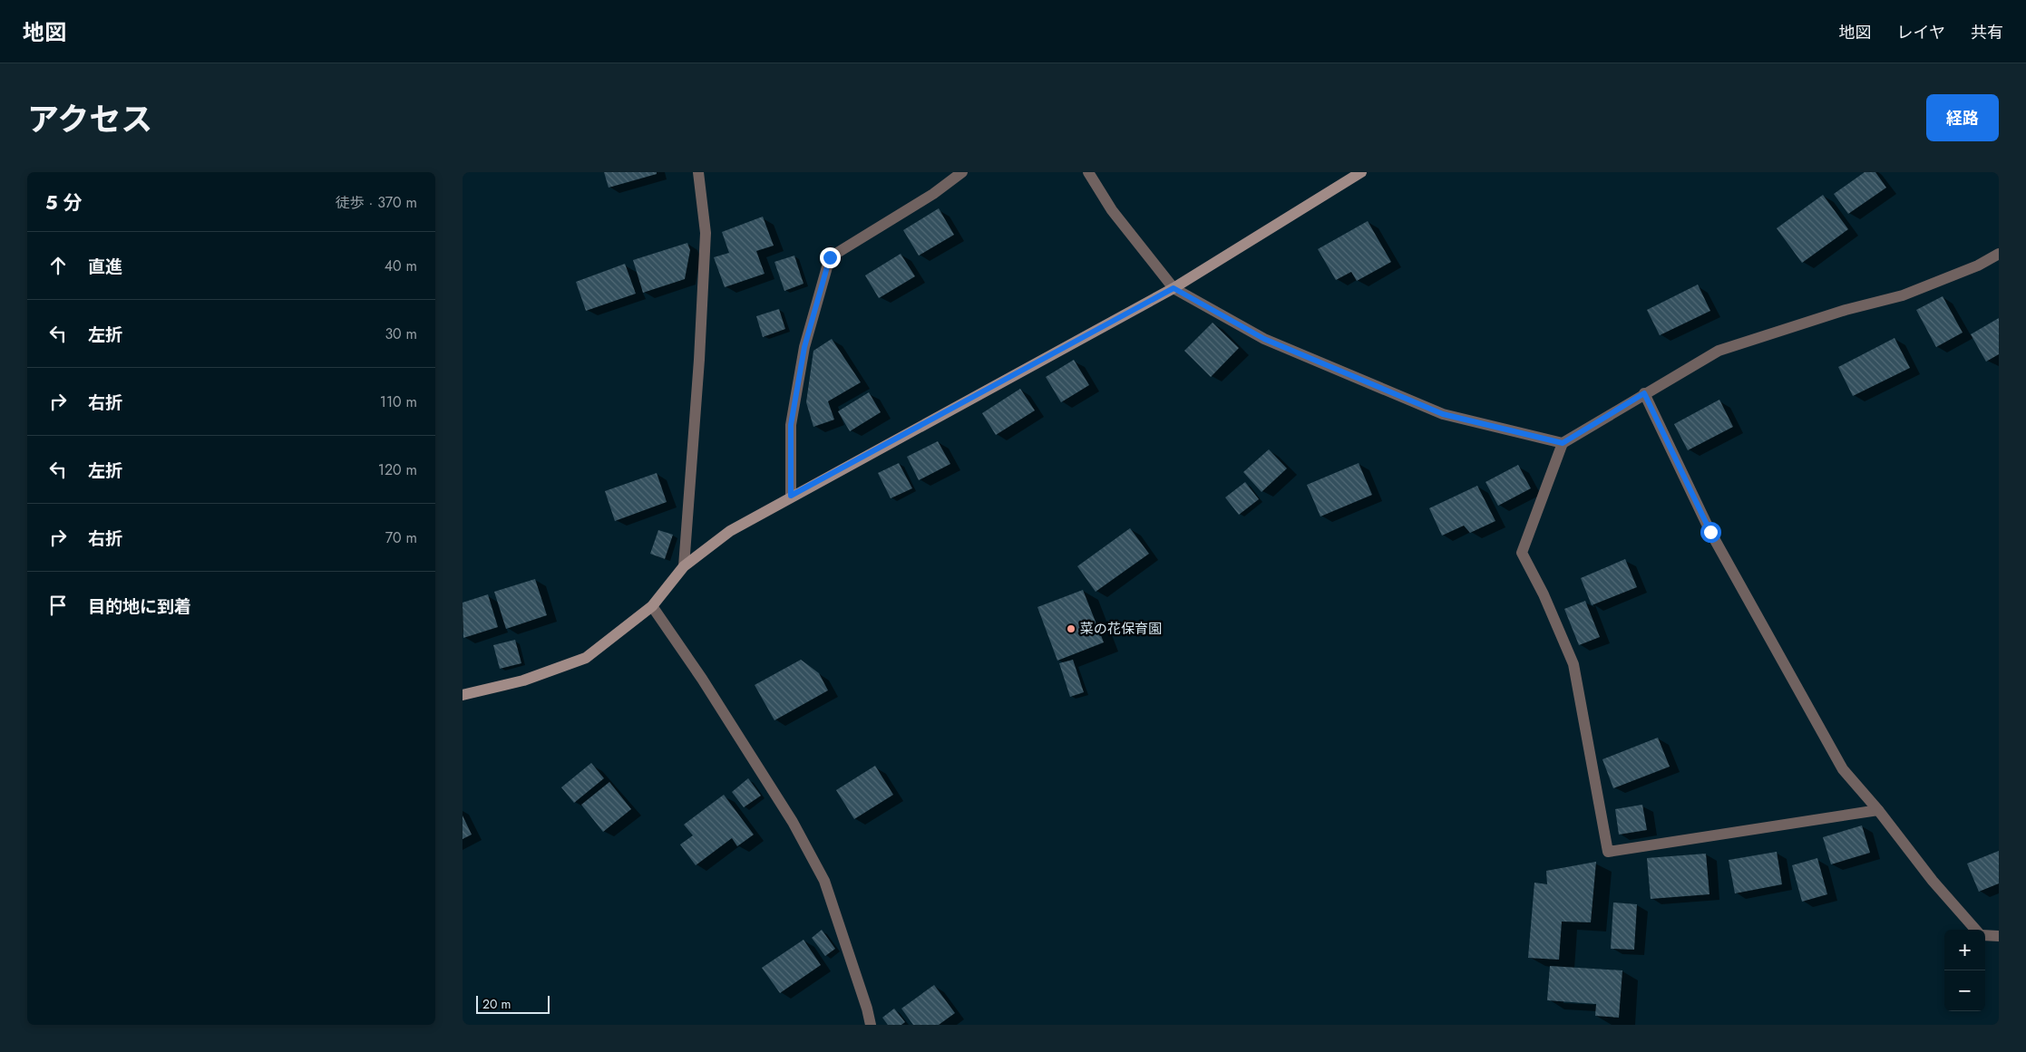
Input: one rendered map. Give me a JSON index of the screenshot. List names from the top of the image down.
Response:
{
  "places": ["菜の花保育園"],
  "scale_bar": "20 m",
  "page": {
    "header": "地図",
    "nav": ["地図", "レイヤ", "共有"],
    "title": "アクセス",
    "buttons": "経路",
    "heading": ["5 分", "徒歩 · 370 m"],
    "list": [
      ["直進", "40 m"],
      ["左折", "30 m"],
      ["右折", "110 m"],
      ["左折", "120 m"],
      ["右折", "70 m"],
      "目的地に到着"
    ],
    "map_buttons": ["+", "−"],
    "scale": "20 m"
  }
}
